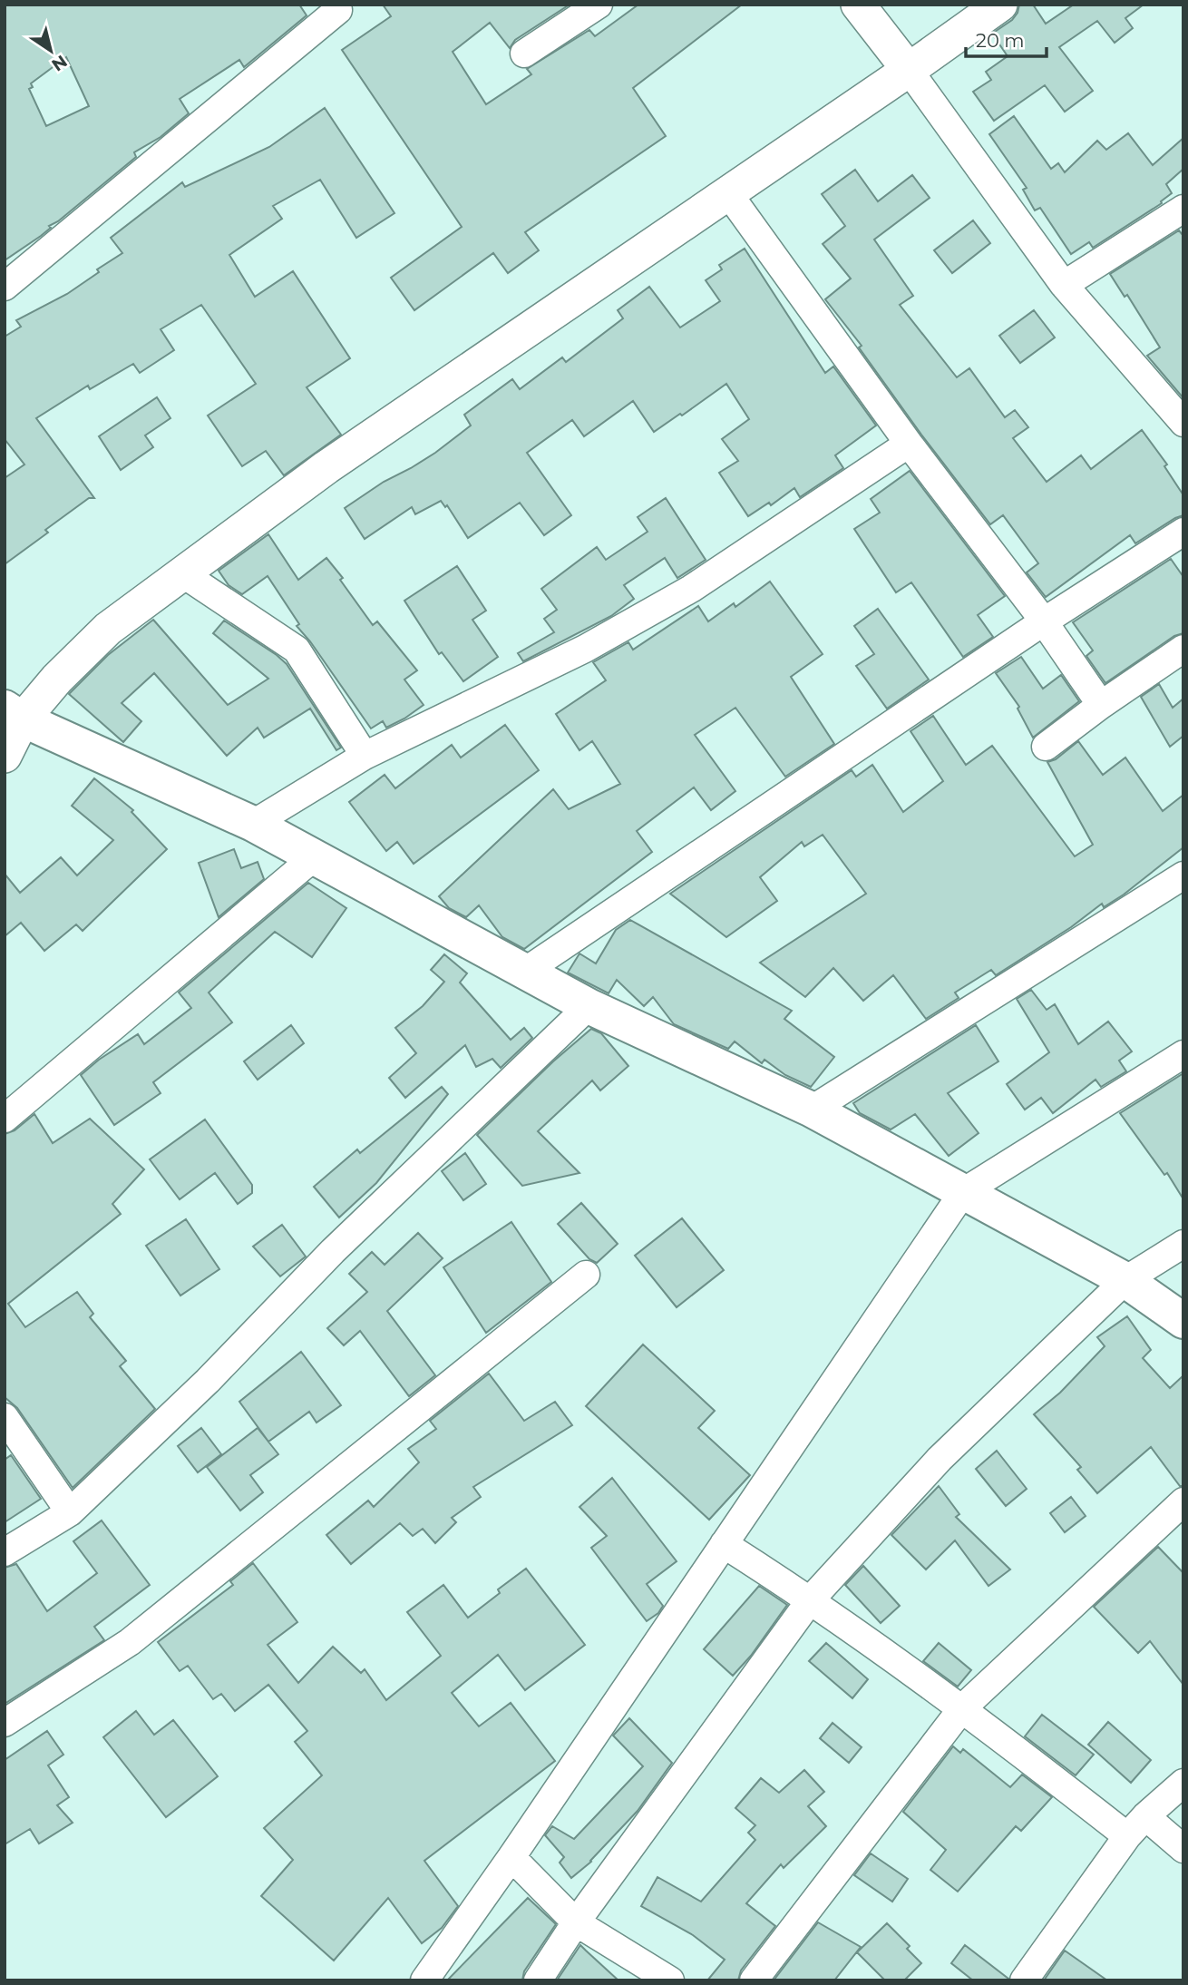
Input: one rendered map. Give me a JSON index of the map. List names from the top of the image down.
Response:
{
  "scale_bar": "20 m",
  "north": "bottom right"
}
